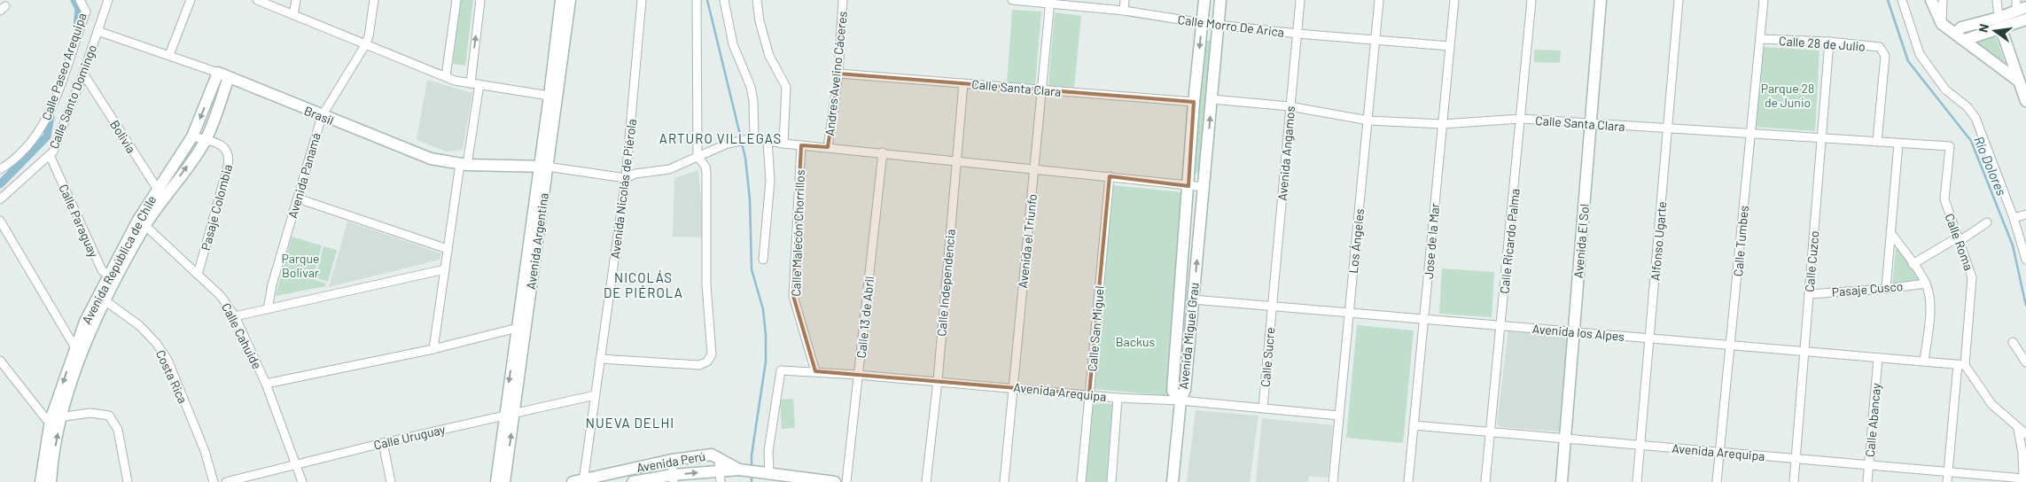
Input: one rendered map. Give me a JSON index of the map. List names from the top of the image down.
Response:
{
  "streets": {
    "street": [
      "Calle Morro De Arica",
      "Calle 28 de Julio",
      "Calle Paseo Arequipa",
      "Andres Avelino Cáceres",
      "Calle Santa Clara",
      "Calle Santo Domingo",
      "Brasil",
      "Bolivia",
      "Avenida Angamos",
      "Avenida Panamá",
      "Avenida Nicolás de Piérola",
      "Pasaje Colombia",
      "Calle Paraguay",
      "Calle Malecón Chorrillos",
      "Avenida Argentina",
      "Avenida el Triunfo",
      "Los Ángeles",
      "Jose de la Mar",
      "Calle Ricardo Palma",
      "Avenida El Sol",
      "Alfonso Ugarte",
      "Calle Tumbes",
      "Calle Roma",
      "Avenida República de Chile",
      "Calle Cuzco",
      "Calle Independencia",
      "Pasaje Cusco",
      "Calle 13 de Abril",
      "Calle San Miguel",
      "Avenida los Alpes",
      "Calle Cahuide",
      "Avenida Miguel Grau",
      "Calle Sucre",
      "Costa Rica",
      "Avenida Arequipa",
      "Calle Abancay",
      "Calle Uruguay",
      "Avenida Perú"
    ]
  },
  "crossings": [
    ["Calle Morro De Arica", "Avenida Angamos"],
    ["Calle Morro De Arica", "Avenida el Triunfo"],
    ["Calle Morro De Arica", "Los Ángeles"],
    ["Calle Morro De Arica", "Jose de la Mar"],
    ["Calle Morro De Arica", "Avenida Miguel Grau"],
    ["Calle 28 de Julio", "Calle Santa Clara"],
    ["Calle 28 de Julio", "Calle Tumbes"],
    ["Calle 28 de Julio", "Calle Cuzco"],
    ["Andres Avelino Cáceres", "Calle Santa Clara"],
    ["Calle Santa Clara", "Avenida Angamos"],
    ["Calle Santa Clara", "Avenida el Triunfo"],
    ["Calle Santa Clara", "Los Ángeles"],
    ["Calle Santa Clara", "Jose de la Mar"],
    ["Calle Santa Clara", "Calle Ricardo Palma"],
    ["Calle Santa Clara", "Avenida El Sol"],
    ["Calle Santa Clara", "Alfonso Ugarte"],
    ["Calle Santa Clara", "Calle Tumbes"],
    ["Calle Santa Clara", "Calle Roma"],
    ["Calle Santa Clara", "Calle Cuzco"],
    ["Calle Santa Clara", "Calle Independencia"],
    ["Calle Santa Clara", "Avenida Miguel Grau"],
    ["Calle Santo Domingo", "Brasil"],
    ["Calle Santo Domingo", "Bolivia"],
    ["Calle Santo Domingo", "Calle Paraguay"],
    ["Brasil", "Avenida Panamá"],
    ["Brasil", "Avenida Argentina"],
    ["Brasil", "Avenida República de Chile"],
    ["Bolivia", "Avenida República de Chile"],
    ["Avenida Angamos", "Avenida los Alpes"],
    ["Avenida Angamos", "Calle Sucre"],
    ["Avenida Nicolás de Piérola", "Calle Uruguay"],
    ["Avenida Nicolás de Piérola", "Avenida Perú"],
    ["Pasaje Colombia", "Avenida República de Chile"],
    ["Pasaje Colombia", "Calle Cahuide"],
    ["Calle Paraguay", "Avenida República de Chile"],
    ["Calle Malecón Chorrillos", "Avenida Arequipa"],
    ["Avenida Argentina", "Calle Uruguay"],
    ["Avenida el Triunfo", "Avenida Arequipa"],
    ["Los Ángeles", "Avenida los Alpes"],
    ["Los Ángeles", "Avenida Arequipa"],
    ["Jose de la Mar", "Avenida los Alpes"],
    ["Jose de la Mar", "Avenida Arequipa"],
    ["Calle Ricardo Palma", "Avenida los Alpes"],
    ["Calle Ricardo Palma", "Avenida Arequipa"],
    ["Avenida El Sol", "Avenida los Alpes"],
    ["Avenida El Sol", "Avenida Arequipa"],
    ["Alfonso Ugarte", "Avenida los Alpes"],
    ["Alfonso Ugarte", "Avenida Arequipa"],
    ["Calle Tumbes", "Avenida los Alpes"],
    ["Calle Tumbes", "Avenida Arequipa"],
    ["Calle Roma", "Avenida los Alpes"],
    ["Calle Roma", "Avenida Arequipa"],
    ["Avenida República de Chile", "Calle Cahuide"],
    ["Avenida República de Chile", "Costa Rica"],
    ["Calle Cuzco", "Pasaje Cusco"],
    ["Calle Cuzco", "Avenida los Alpes"],
    ["Calle Cuzco", "Avenida Arequipa"],
    ["Calle Independencia", "Avenida Arequipa"],
    ["Calle 13 de Abril", "Avenida Arequipa"],
    ["Calle San Miguel", "Avenida Arequipa"],
    ["Avenida los Alpes", "Avenida Miguel Grau"],
    ["Avenida los Alpes", "Calle Sucre"],
    ["Avenida los Alpes", "Calle Abancay"],
    ["Calle Cahuide", "Calle Uruguay"],
    ["Avenida Miguel Grau", "Avenida Arequipa"],
    ["Calle Sucre", "Avenida Arequipa"],
    ["Avenida Arequipa", "Calle Abancay"],
    ["Avenida Arequipa", "Avenida Perú"]
  ],
  "districts": ["ARTURO VILLEGAS", "NICOLÁS DE PIÉROLA", "NUEVA DELHI"],
  "water": ["Río Dolores"],
  "parks": ["Parque 28 de Junio", "Parque Bolivar", "Backus"],
  "north": "left"
}
